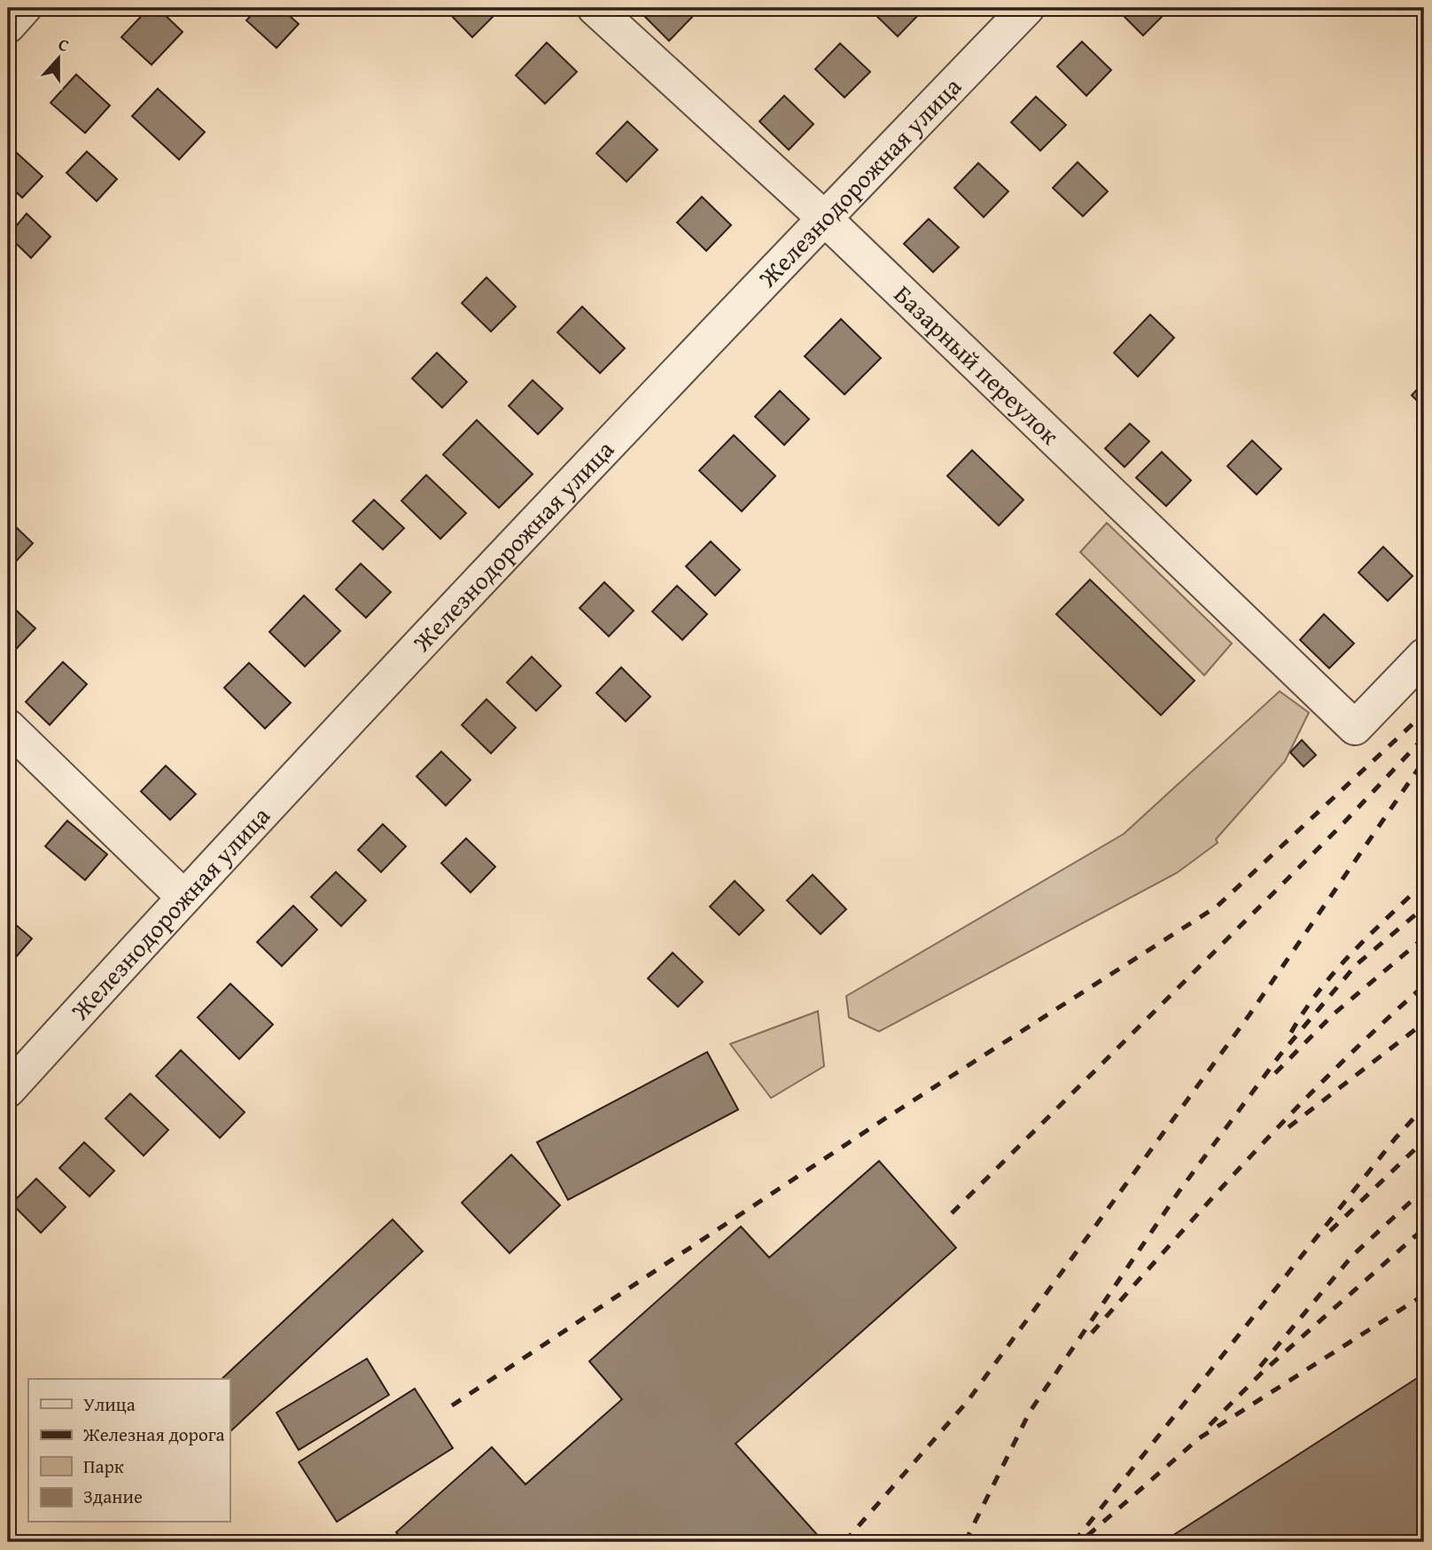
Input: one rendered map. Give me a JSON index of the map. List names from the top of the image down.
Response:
{
  "streets": {
    "street": ["Железнодорожная улица", "Базарный переулок"]
  },
  "crossings": [
    ["Железнодорожная улица", "Базарный переулок"]
  ],
  "legend": [
    "Улица",
    "Железная дорога",
    "Парк",
    "Здание"
  ],
  "north": "top"
}
